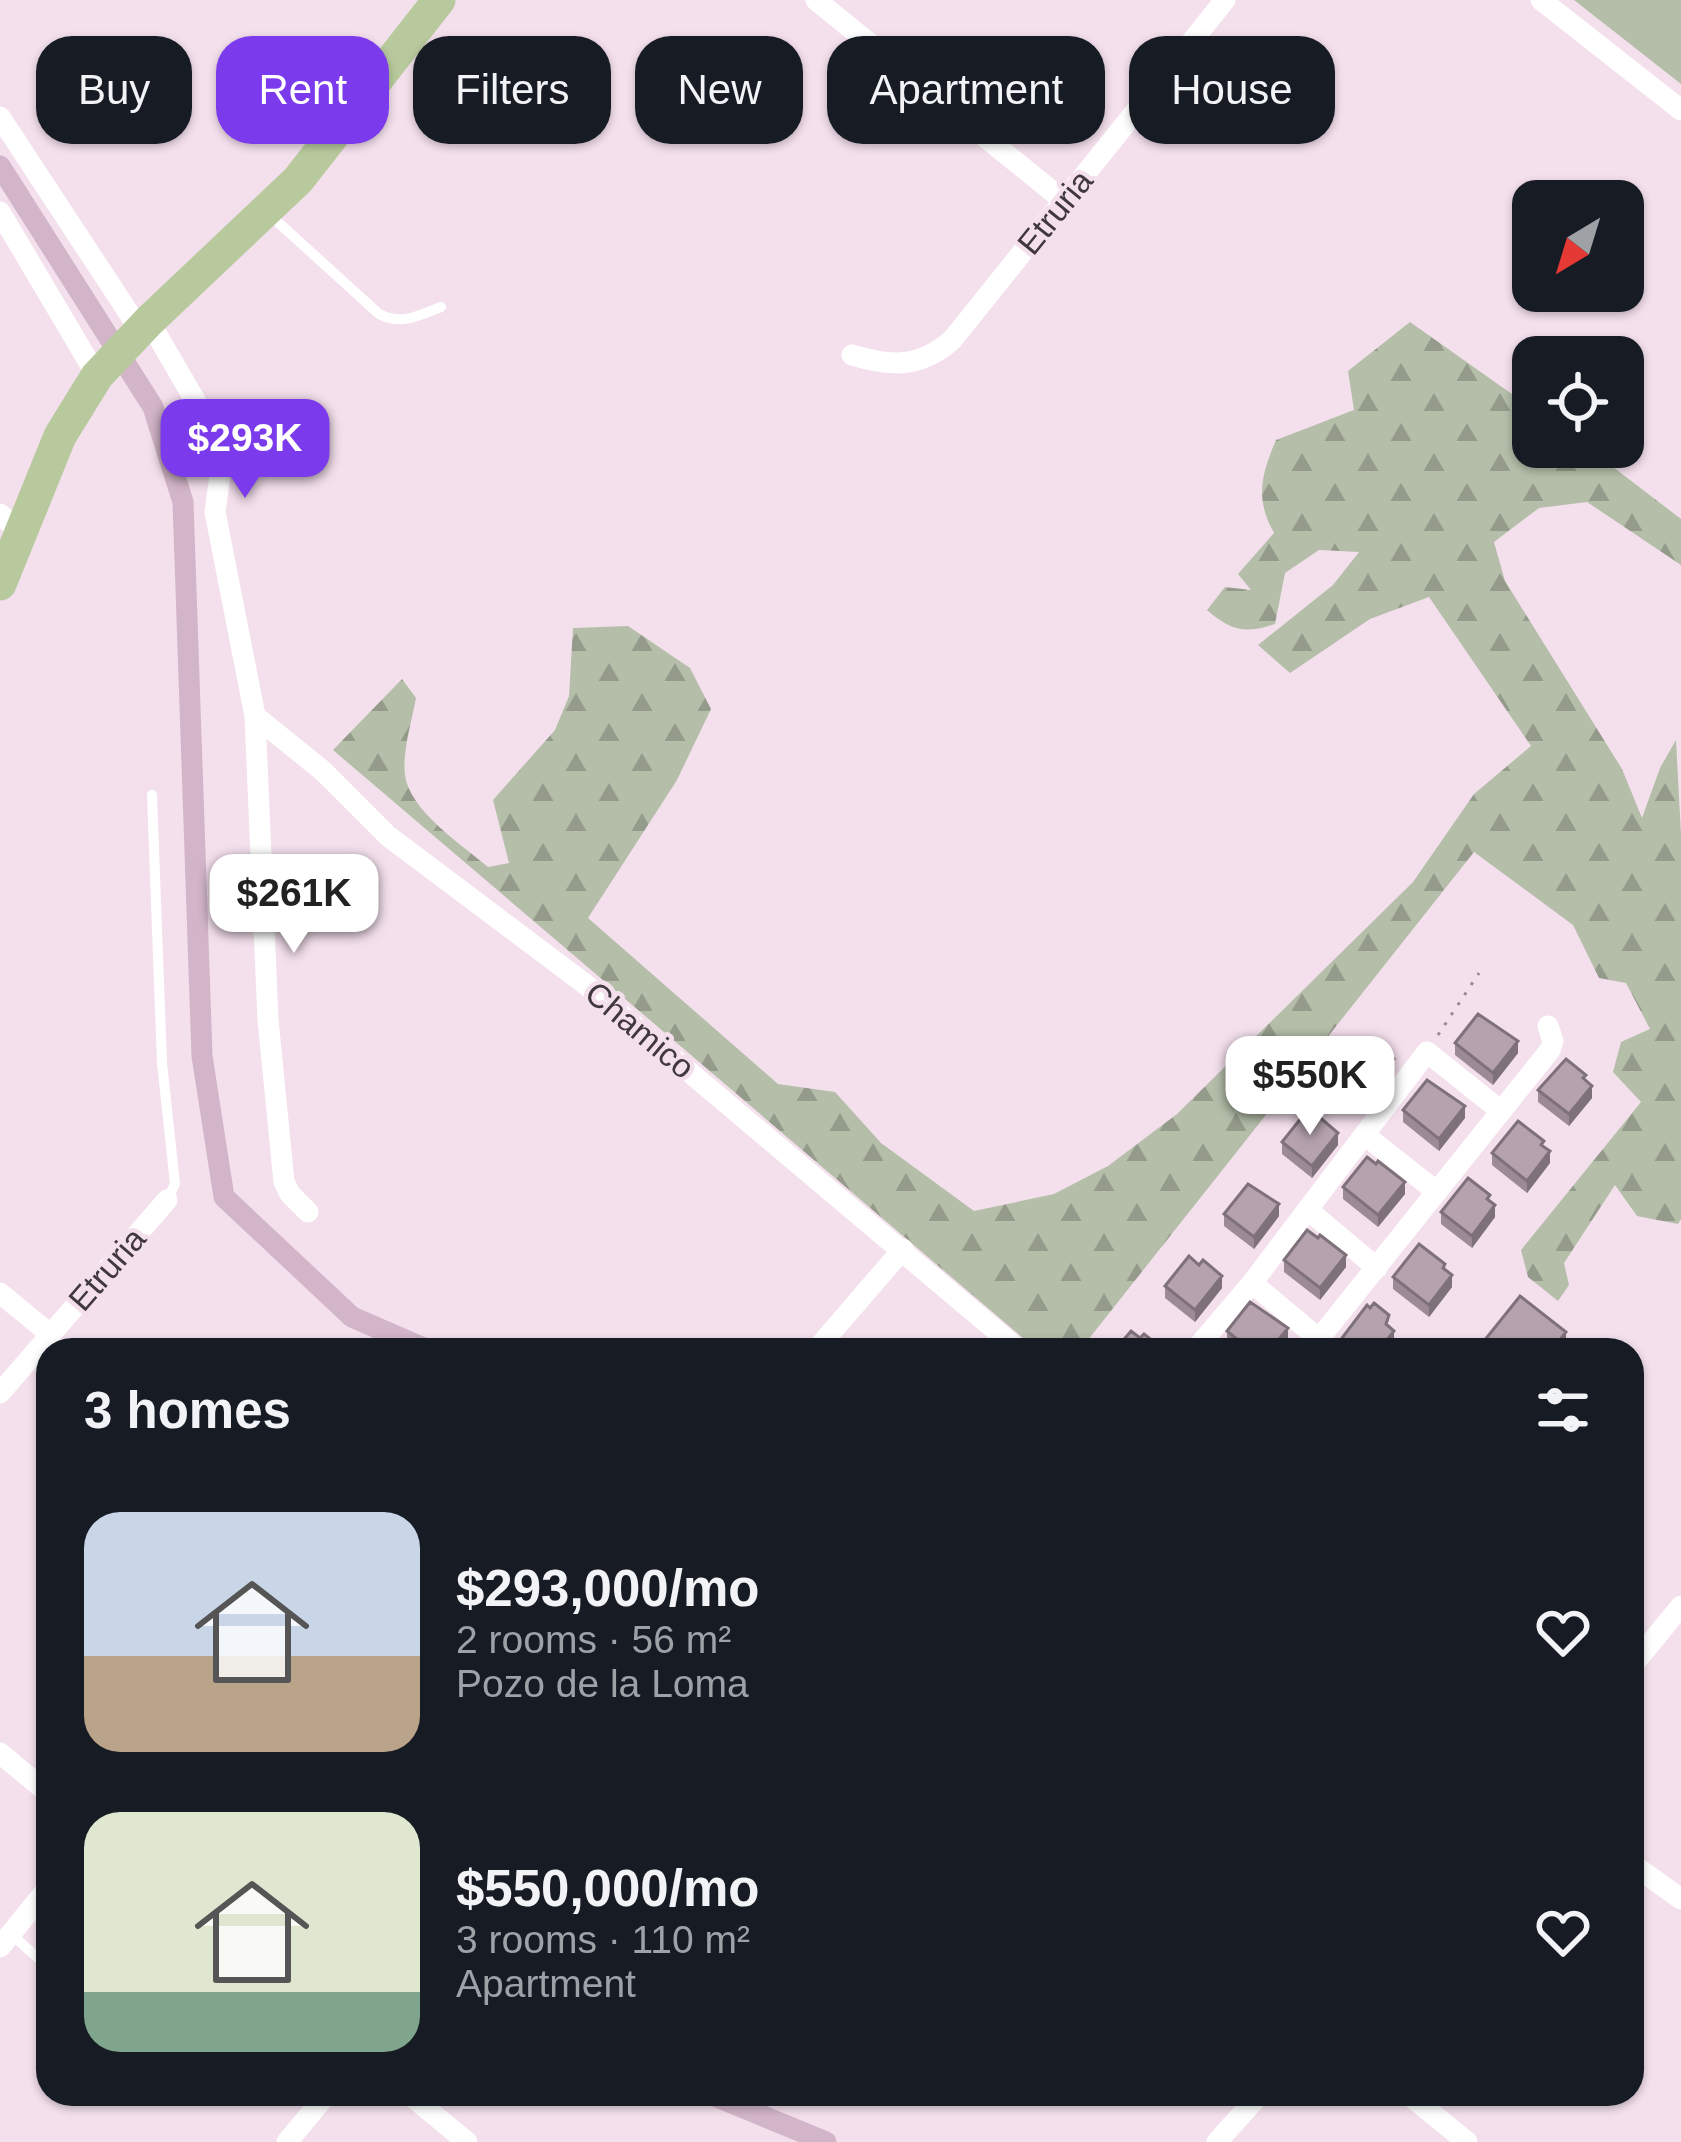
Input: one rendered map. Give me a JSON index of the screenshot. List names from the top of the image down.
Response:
{
  "streets": {
    "street": ["Etruria", "Chamico"]
  },
  "north": "bottom left",
  "page": {
    "chip": [
      "Buy",
      "Rent",
      "Filters",
      "New",
      "Apartment",
      "House"
    ],
    "price": ["$293K", "$261K", "$550K"],
    "heading": "3 homes",
    "list": [
      {
        "name": "$293,000/mo",
        "note": "2 rooms · 56 m² · Pozo de la Loma"
      },
      {
        "name": "$550,000/mo",
        "note": "3 rooms · 110 m² · Apartment"
      }
    ]
  }
}
